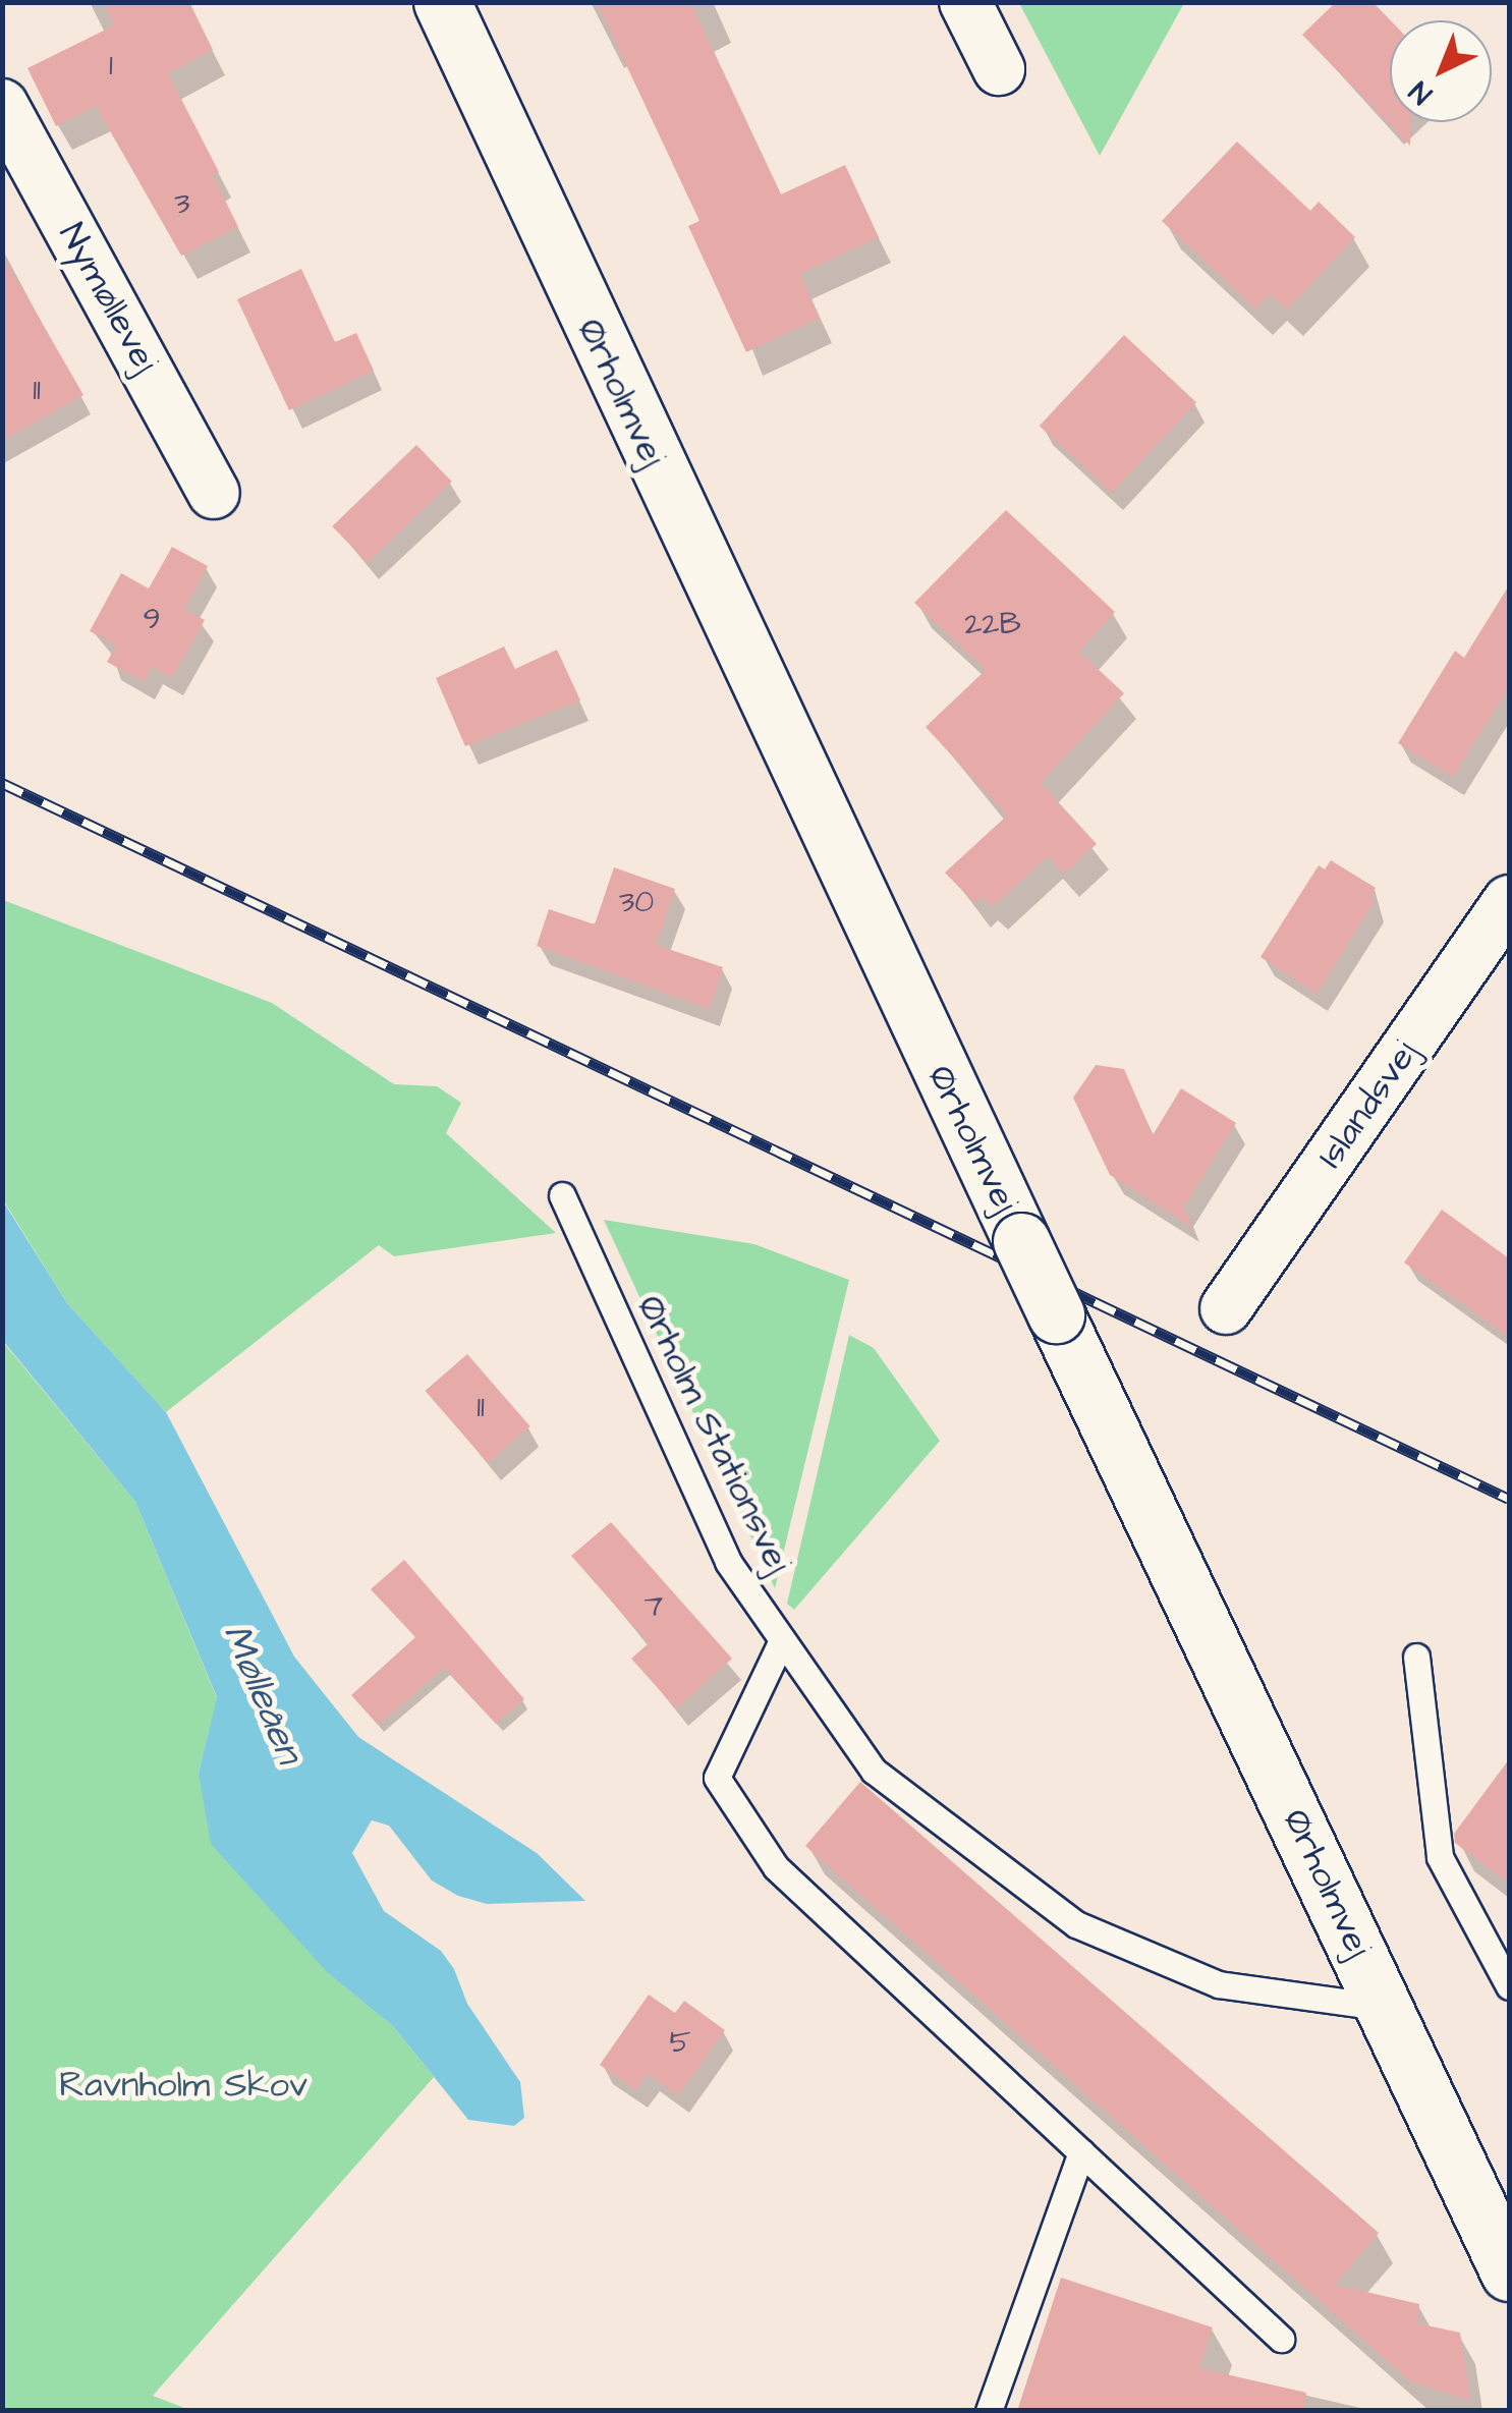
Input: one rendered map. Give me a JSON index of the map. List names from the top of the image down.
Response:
{
  "streets": {
    "street": ["Nymøllevej", "Ørholmvej", "Islandsvej"],
    "lane": ["Ørholm Stationsvej"]
  },
  "crossings": [
    ["Ørholmvej", "Ørholm Stationsvej"]
  ],
  "water": ["Mølleåen"],
  "parks": ["Ravnholm Skov"],
  "house_numbers": [
    "1",
    "3",
    "11",
    "9",
    "22B",
    "30",
    "11",
    "7",
    "5"
  ],
  "north": "bottom left"
}
